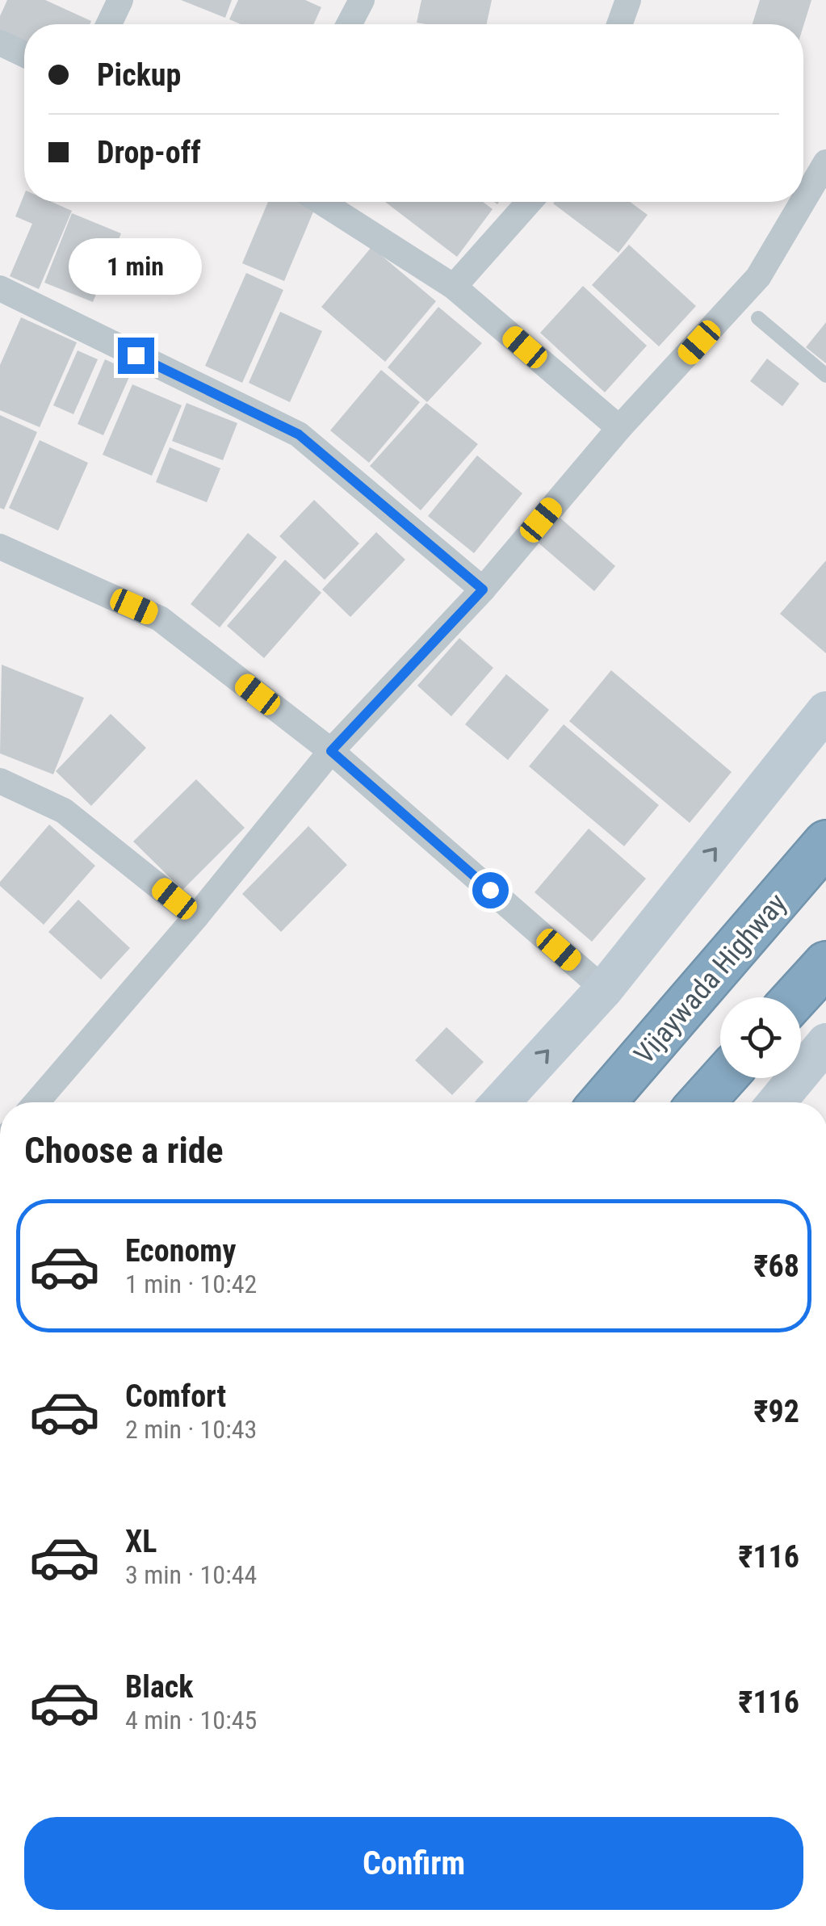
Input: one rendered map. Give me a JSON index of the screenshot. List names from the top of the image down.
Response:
{
  "streets": {
    "highway": ["Vijaywada Highway"]
  },
  "page": {
    "banner": ["Pickup", "Drop-off"],
    "bubble": "1 min",
    "heading": "Choose a ride",
    "list": [
      {
        "name": "Economy",
        "note": "1 min · 10:42",
        "value": "₹68"
      },
      {
        "name": "Comfort",
        "note": "2 min · 10:43",
        "value": "₹92"
      },
      {
        "name": "XL",
        "note": "3 min · 10:44",
        "value": "₹116"
      },
      {
        "name": "Black",
        "note": "4 min · 10:45",
        "value": "₹116"
      }
    ],
    "buttons": "Confirm"
  }
}
